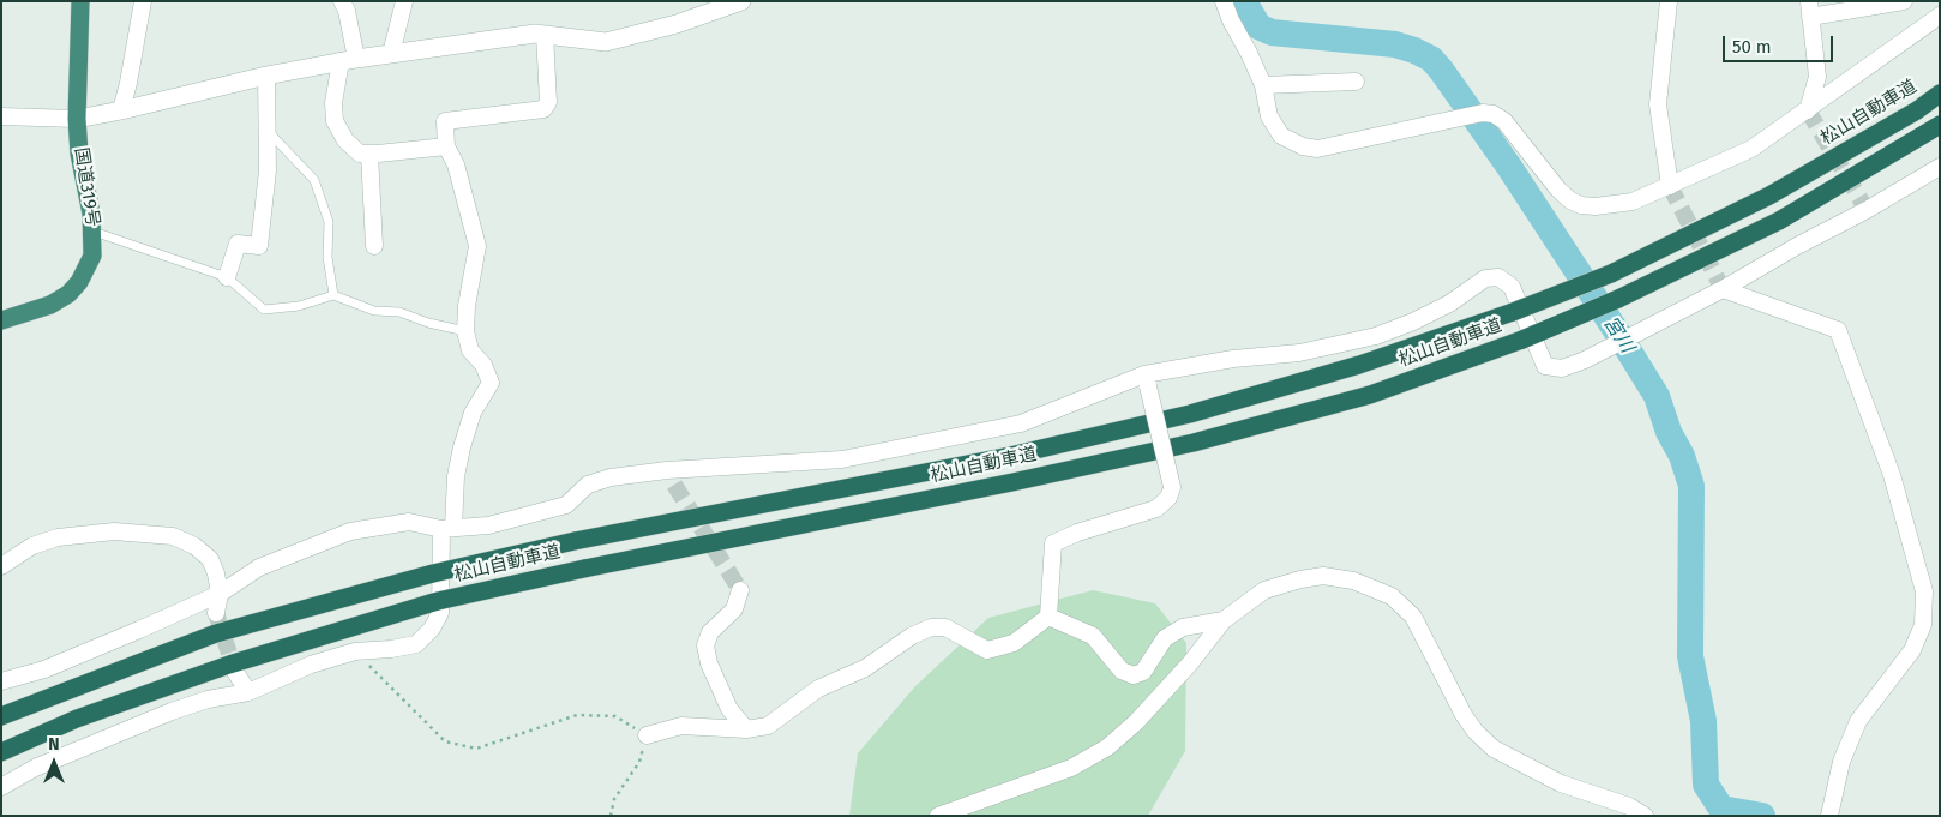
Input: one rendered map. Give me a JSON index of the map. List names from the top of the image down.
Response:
{
  "streets": {
    "highway": ["松山自動車道", "国道319号"]
  },
  "water": ["宮川"],
  "scale_bar": "50 m",
  "north": "top"
}
